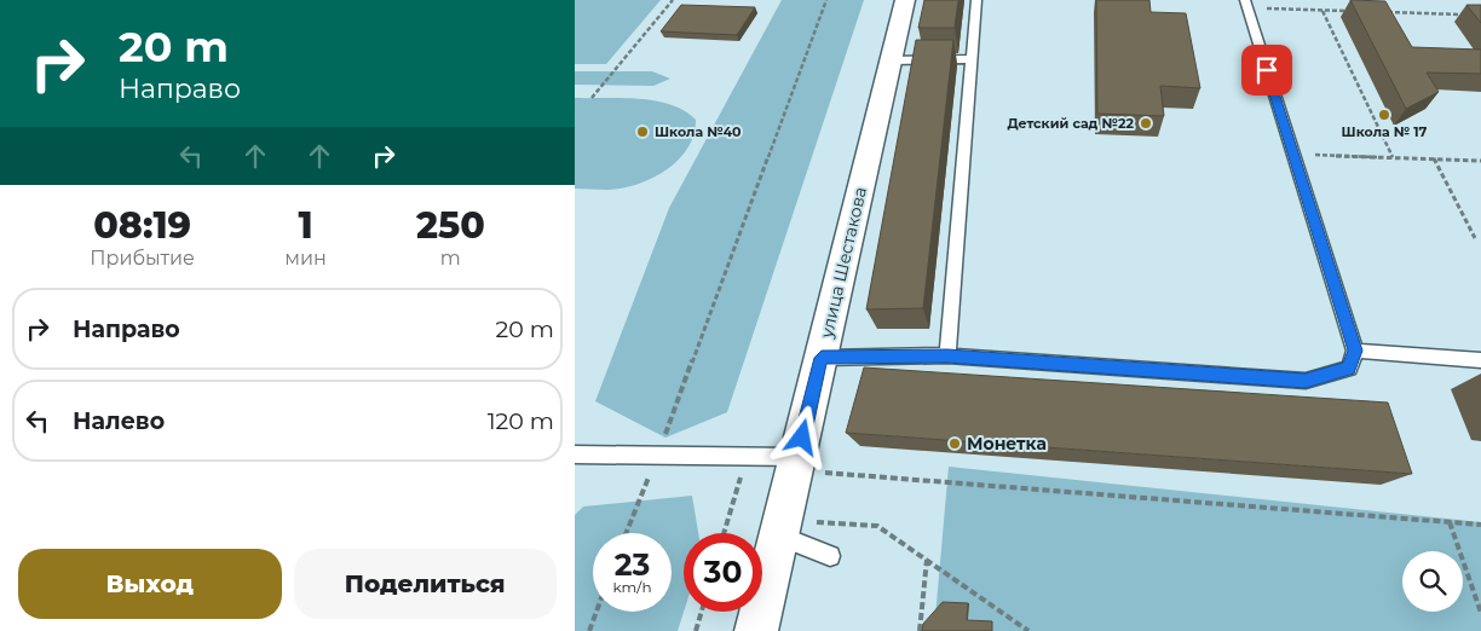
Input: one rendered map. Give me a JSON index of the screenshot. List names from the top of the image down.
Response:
{
  "streets": {
    "street": ["улица Шестакова"]
  },
  "places": [
    "Школа № 17",
    "Детский сад №22",
    "Школа №40",
    "Монетка"
  ],
  "page": {
    "turn": ["20 m", "Направо"],
    "eta": [
      "08:19",
      "Прибытие",
      "1",
      "мин",
      "250",
      "m"
    ],
    "list": [
      {
        "name": "Направо",
        "value": "20 m"
      },
      {
        "name": "Налево",
        "value": "120 m"
      }
    ],
    "speed": "23 km/h",
    "limit": "30",
    "buttons": ["Выход", "Поделиться"]
  }
}
